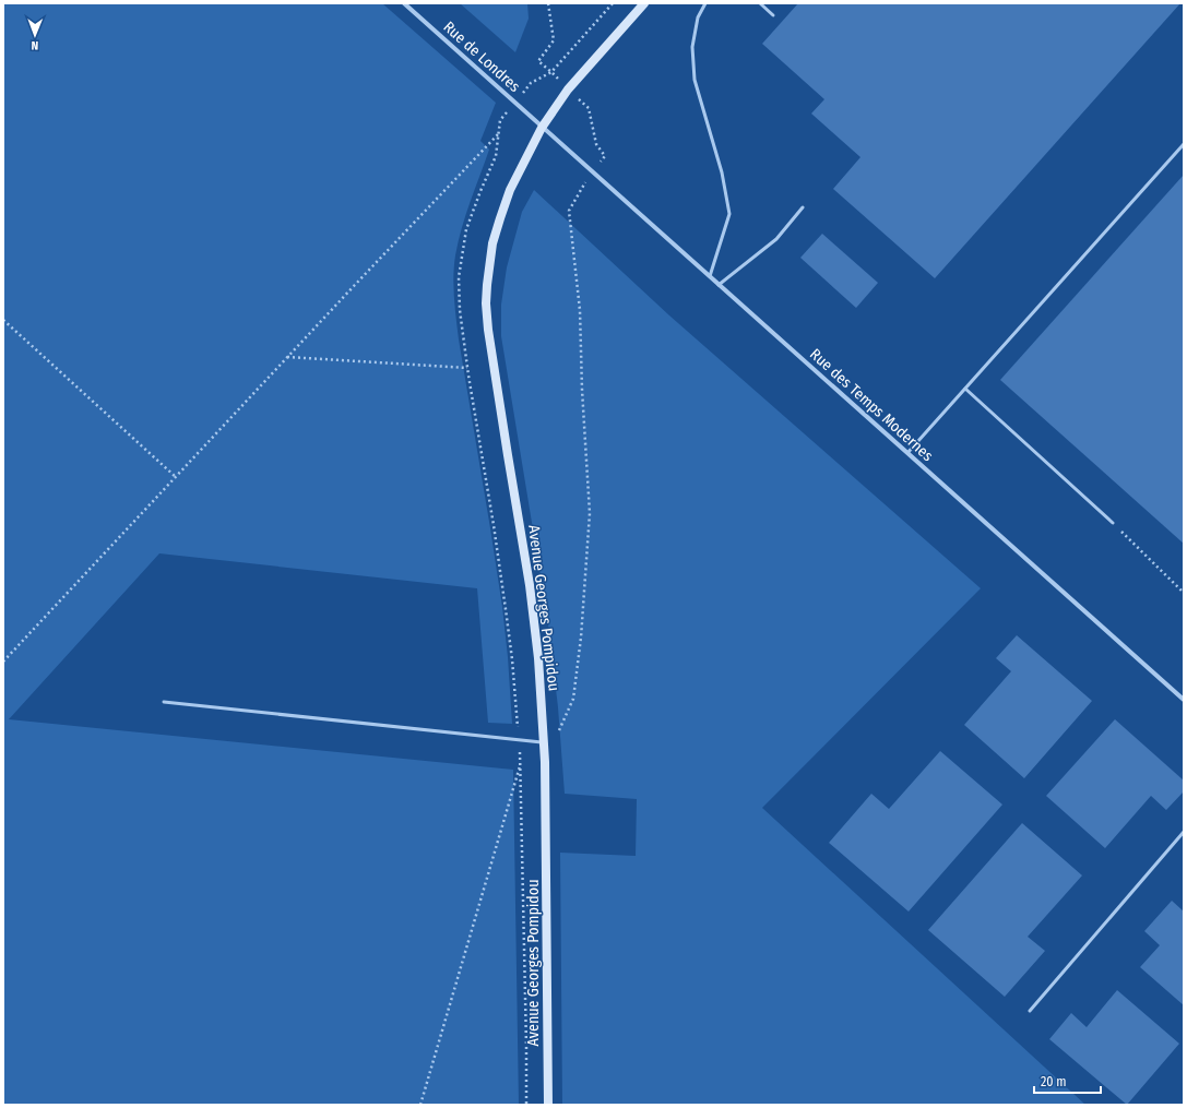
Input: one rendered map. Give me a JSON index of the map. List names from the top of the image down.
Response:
{
  "streets": {
    "main road": ["Avenue Georges Pompidou"],
    "street": ["Rue de Londres", "Rue des Temps Modernes"]
  },
  "crossings": [
    ["Rue de Londres", "Rue des Temps Modernes"],
    ["Rue de Londres", "Avenue Georges Pompidou"],
    ["Rue des Temps Modernes", "Avenue Georges Pompidou"]
  ],
  "scale_bar": "20 m",
  "north": "bottom"
}
